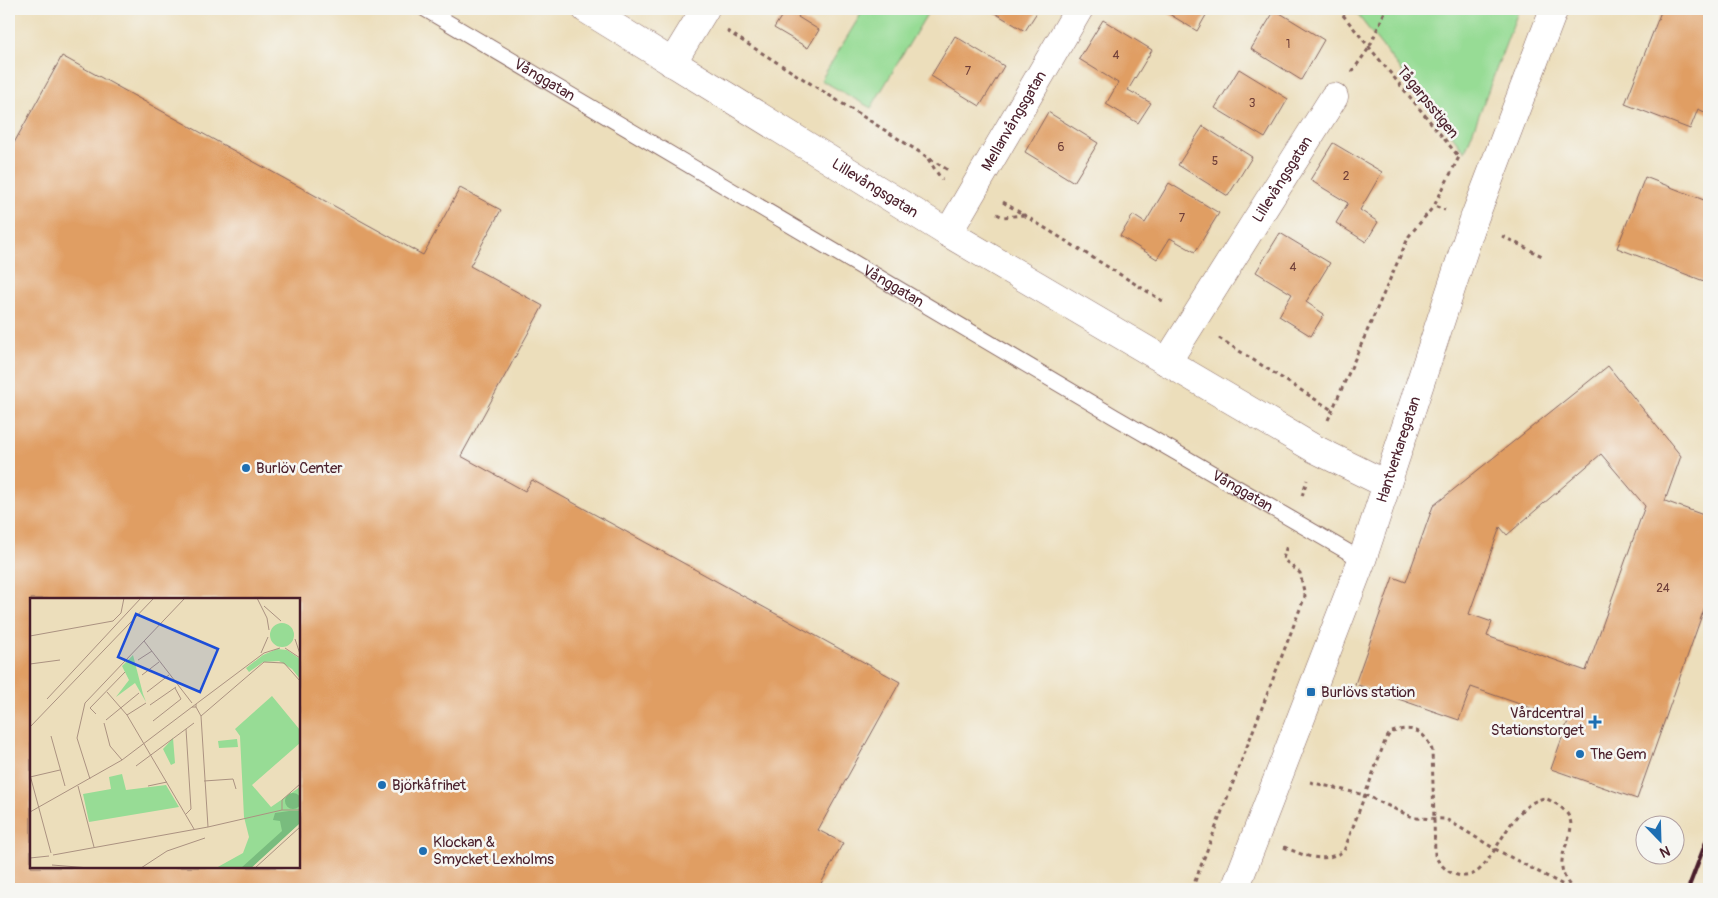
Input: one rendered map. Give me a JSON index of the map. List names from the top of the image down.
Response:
{
  "streets": {
    "street": ["Mellanvångsgatan", "Lillevångsgatan", "Hantverkaregatan"],
    "lane": ["Vånggatan"],
    "path": ["Tågarpsstigen"]
  },
  "crossings": [
    ["Vånggatan", "Hantverkaregatan"],
    ["Tågarpsstigen", "Hantverkaregatan"],
    ["Mellanvångsgatan", "Lillevångsgatan"],
    ["Lillevångsgatan", "Hantverkaregatan"]
  ],
  "places": {
    "other": [
      "Burlöv Center",
      "The Gem",
      "Björkåfrihet",
      "Klockan & Smycket Lexholms"
    ],
    "transit": ["Burlövs station"],
    "health": ["Vårdcentral Stationstorget"]
  },
  "house_numbers": [
    "1",
    "4",
    "7",
    "3",
    "6",
    "5",
    "2",
    "7",
    "4",
    "24"
  ],
  "north": "bottom right"
}
